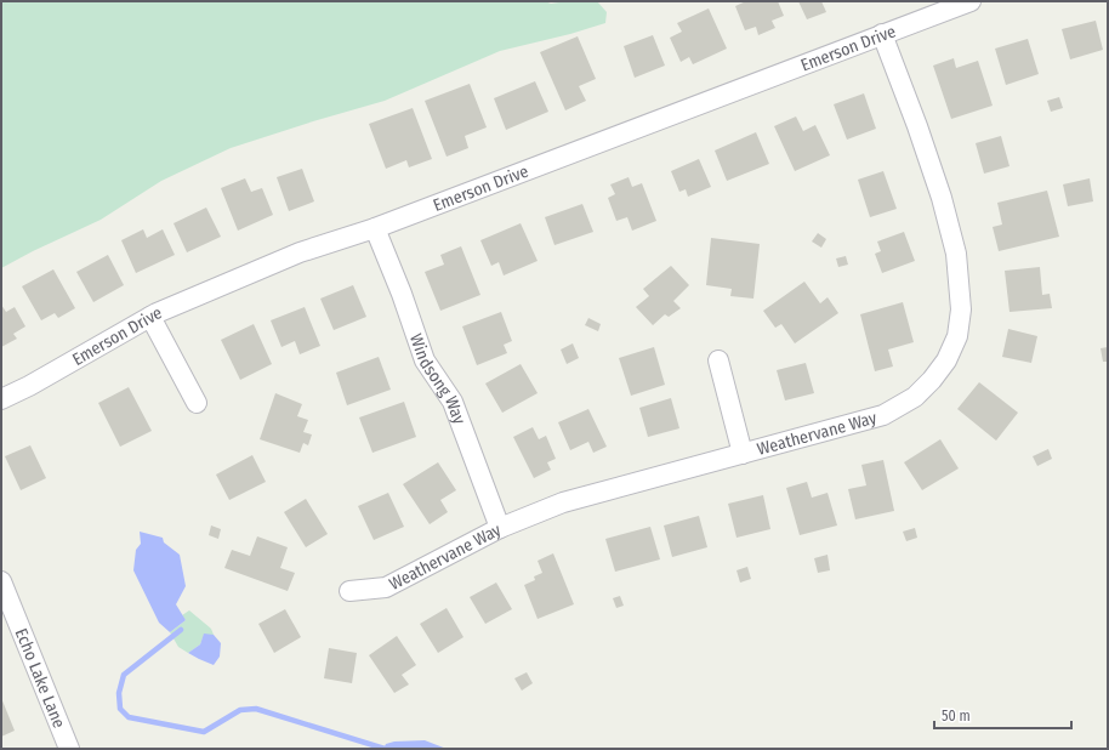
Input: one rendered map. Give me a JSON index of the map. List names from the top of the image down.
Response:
{
  "streets": {
    "street": [
      "Emerson Drive",
      "Windsong Way",
      "Weathervane Way",
      "Echo Lake Lane"
    ]
  },
  "crossings": [
    ["Emerson Drive", "Windsong Way"],
    ["Emerson Drive", "Weathervane Way"],
    ["Windsong Way", "Weathervane Way"]
  ],
  "scale_bar": "50 m"
}
